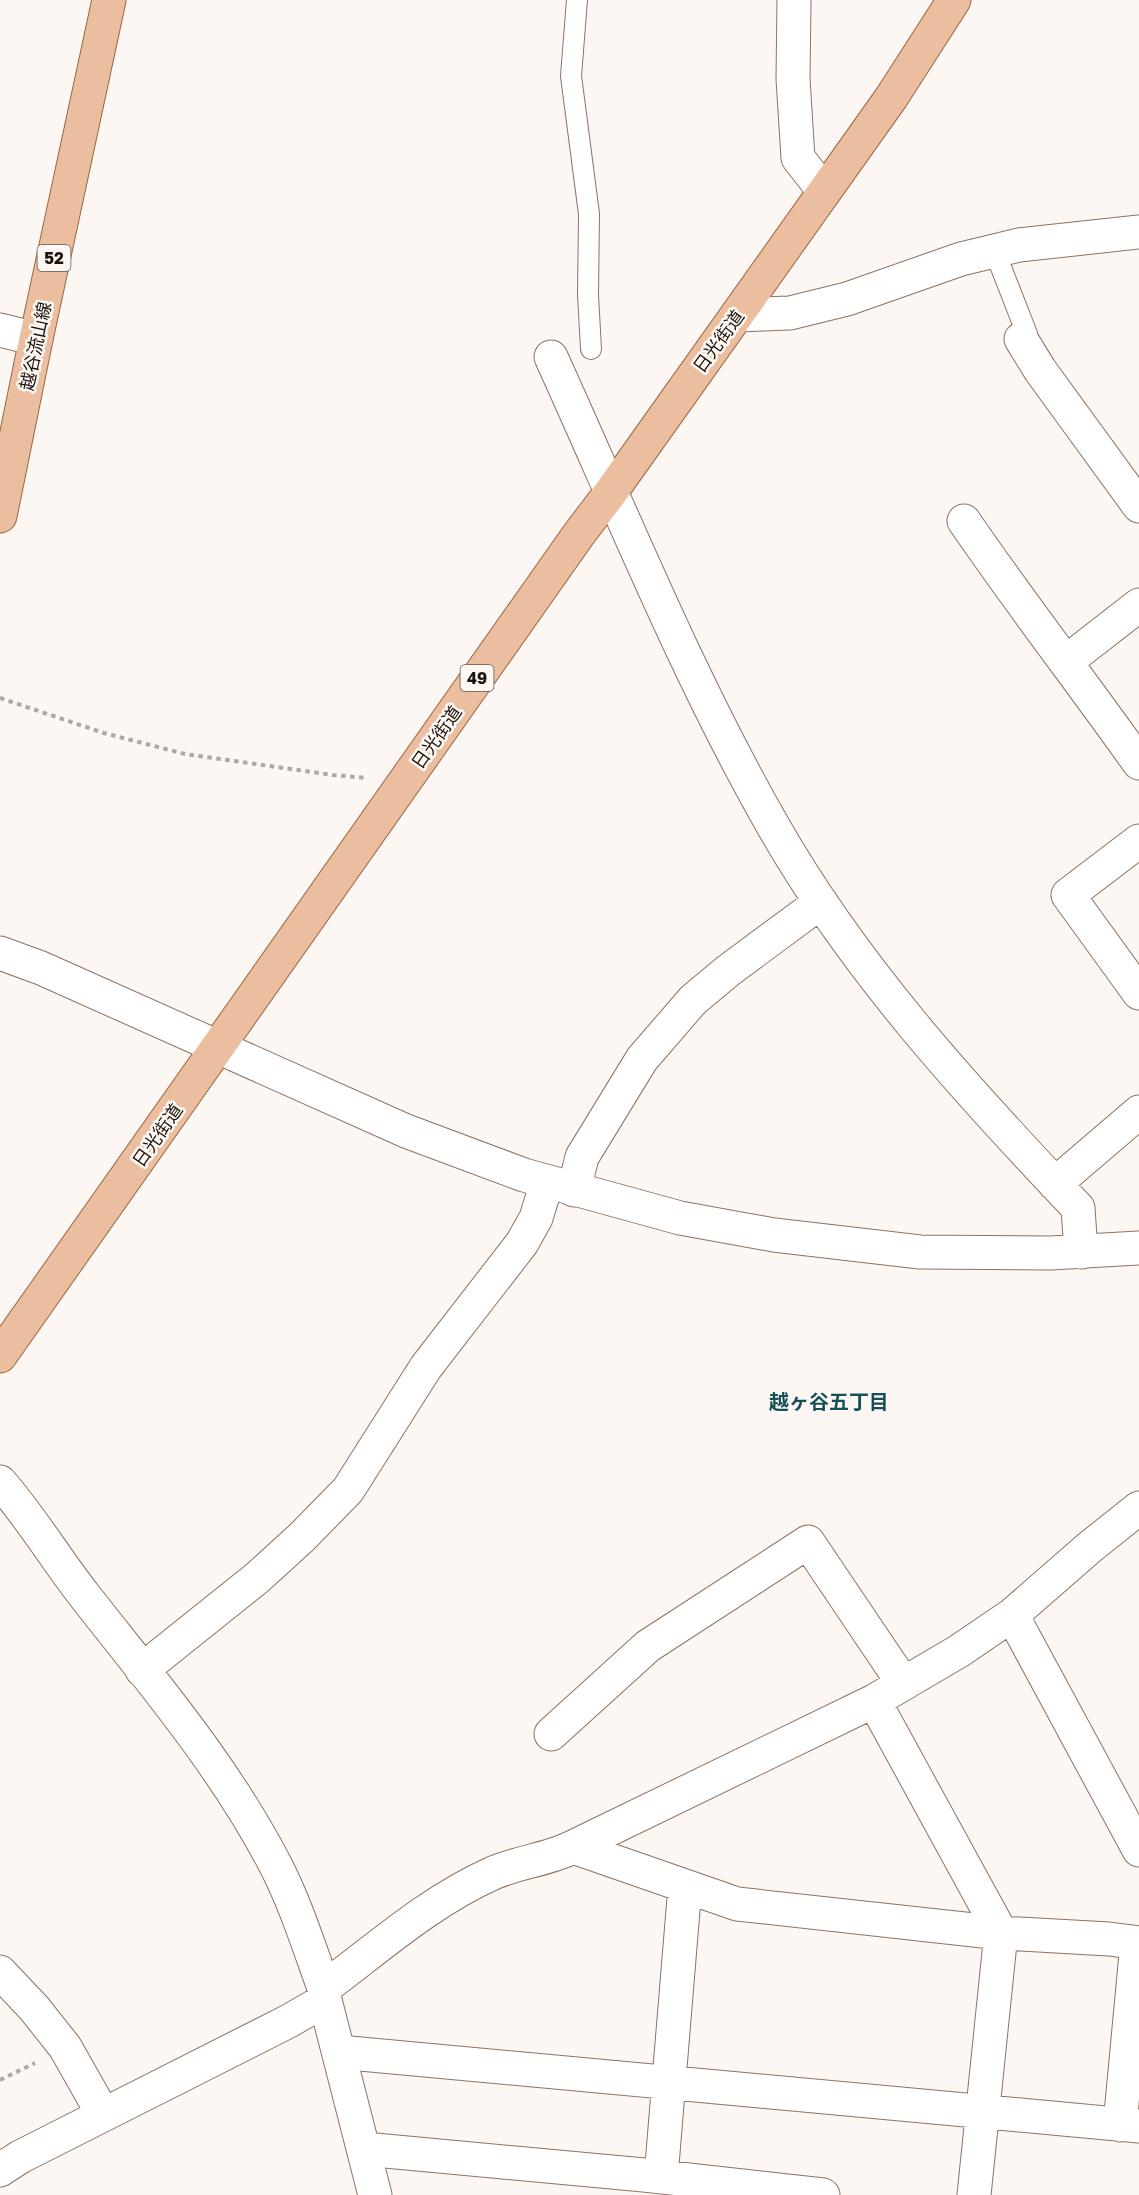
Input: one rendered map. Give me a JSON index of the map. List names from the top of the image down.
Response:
{
  "streets": {
    "main road": [
      "52",
      "日光街道",
      "越谷流山線",
      "49"
    ]
  },
  "districts": ["越ヶ谷五丁目"]
}
